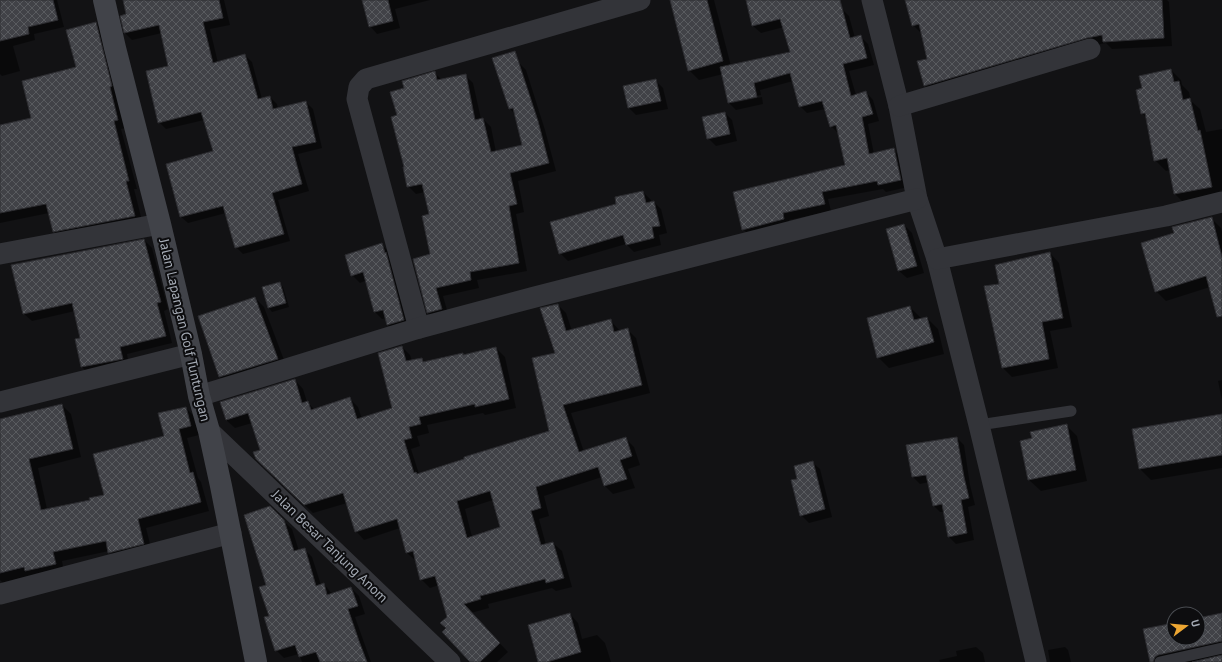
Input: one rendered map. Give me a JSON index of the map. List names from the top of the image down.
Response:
{
  "streets": {
    "street": ["Jalan Lapangan Golf Tuntungan", "Jalan Besar Tanjung Anom"]
  },
  "crossings": [
    ["Jalan Lapangan Golf Tuntungan", "Jalan Besar Tanjung Anom"]
  ],
  "north": "right"
}
